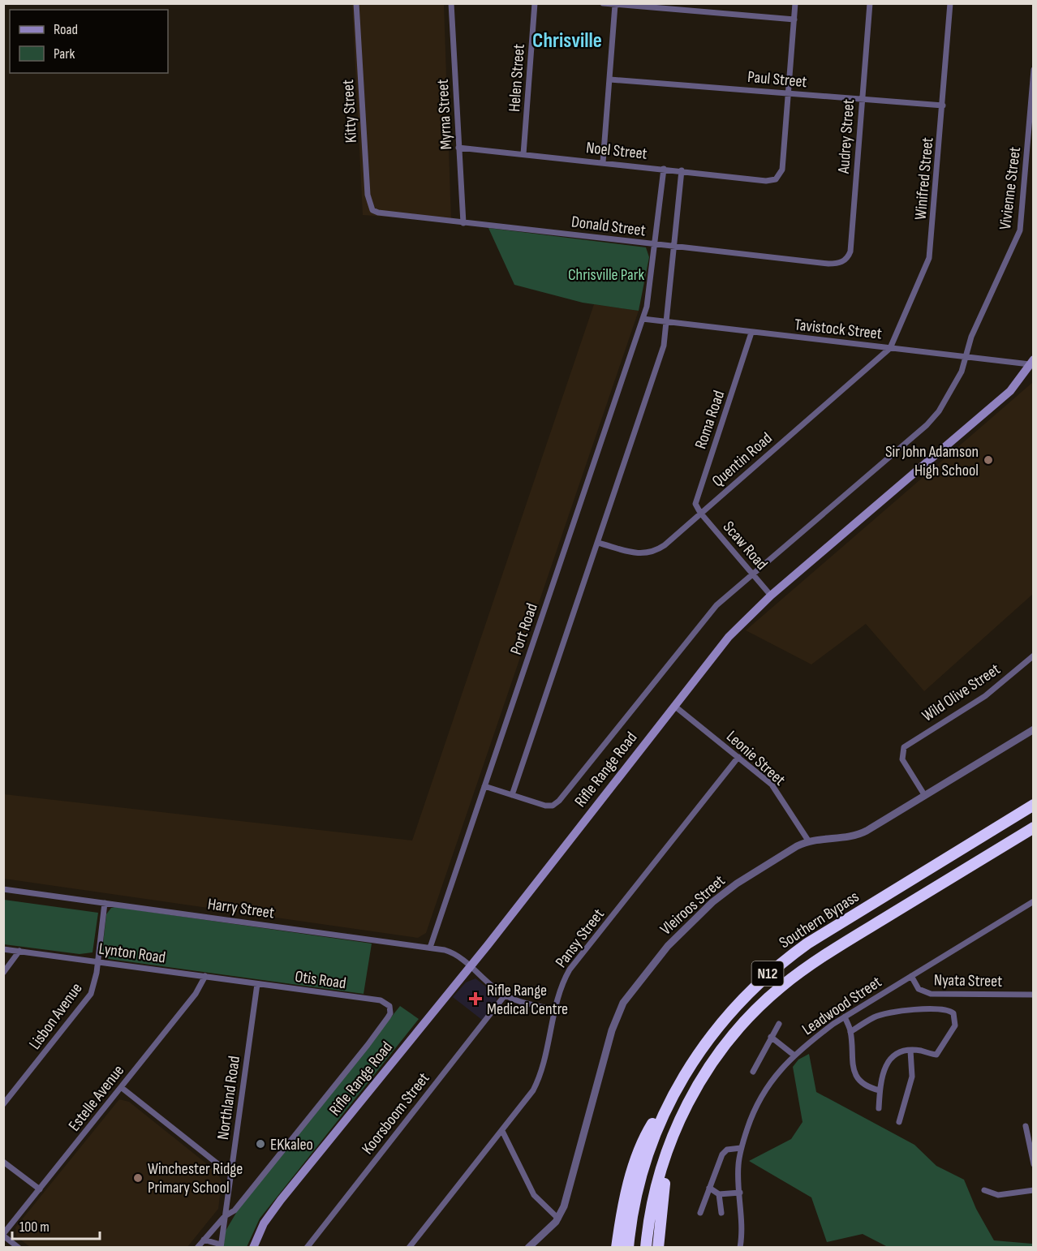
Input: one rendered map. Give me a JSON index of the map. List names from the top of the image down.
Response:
{
  "streets": {
    "highway": ["Southern Bypass", "N12"],
    "main road": ["Rifle Range Road"],
    "street": [
      "Helen Street",
      "Paul Street",
      "Kitty Street",
      "Myrna Street",
      "Audrey Street",
      "Noel Street",
      "Winifred Street",
      "Vivienne Street",
      "Donald Street",
      "Tavistock Street",
      "Roma Road",
      "Quentin Road",
      "Scaw Road",
      "Port Road",
      "Wild Olive Street",
      "Leonie Street",
      "Vleiroos Street",
      "Harry Street",
      "Pansy Street",
      "Lynton Road",
      "Otis Road",
      "Nyata Street",
      "Leadwood Street",
      "Lisbon Avenue",
      "Estelle Avenue",
      "Northland Road",
      "Koorsboom Street"
    ]
  },
  "crossings": [
    ["Helen Street", "Noel Street"],
    ["Paul Street", "Audrey Street"],
    ["Paul Street", "Noel Street"],
    ["Paul Street", "Winifred Street"],
    ["Kitty Street", "Donald Street"],
    ["Myrna Street", "Noel Street"],
    ["Myrna Street", "Donald Street"],
    ["Audrey Street", "Donald Street"],
    ["Noel Street", "Port Road"],
    ["Winifred Street", "Tavistock Street"],
    ["Winifred Street", "Quentin Road"],
    ["Vivienne Street", "Tavistock Street"],
    ["Vivienne Street", "Rifle Range Road"],
    ["Donald Street", "Port Road"],
    ["Tavistock Street", "Roma Road"],
    ["Tavistock Street", "Quentin Road"],
    ["Tavistock Street", "Port Road"],
    ["Tavistock Street", "Rifle Range Road"],
    ["Roma Road", "Quentin Road"],
    ["Roma Road", "Scaw Road"],
    ["Quentin Road", "Scaw Road"],
    ["Scaw Road", "Rifle Range Road"],
    ["Port Road", "Rifle Range Road"],
    ["Port Road", "Harry Street"],
    ["Wild Olive Street", "Vleiroos Street"],
    ["Leonie Street", "Rifle Range Road"],
    ["Leonie Street", "Vleiroos Street"],
    ["Leonie Street", "Pansy Street"],
    ["Rifle Range Road", "Harry Street"],
    ["Rifle Range Road", "Otis Road"],
    ["Rifle Range Road", "Northland Road"],
    ["Harry Street", "Lisbon Avenue"],
    ["Harry Street", "Koorsboom Street"],
    ["Lynton Road", "Otis Road"],
    ["Lynton Road", "Lisbon Avenue"],
    ["Lynton Road", "Estelle Avenue"],
    ["Lynton Road", "Northland Road"],
    ["Otis Road", "Northland Road"],
    ["Nyata Street", "Leadwood Street"]
  ],
  "districts": ["Chrisville"],
  "parks": ["Chrisville Park"],
  "places": {
    "other": ["Sir John Adamson High School", "EKkaleo", "Winchester Ridge Primary School"],
    "health": ["Rifle Range Medical Centre"]
  },
  "legend": ["Road", "Park"],
  "scale_bar": "100 m"
}
